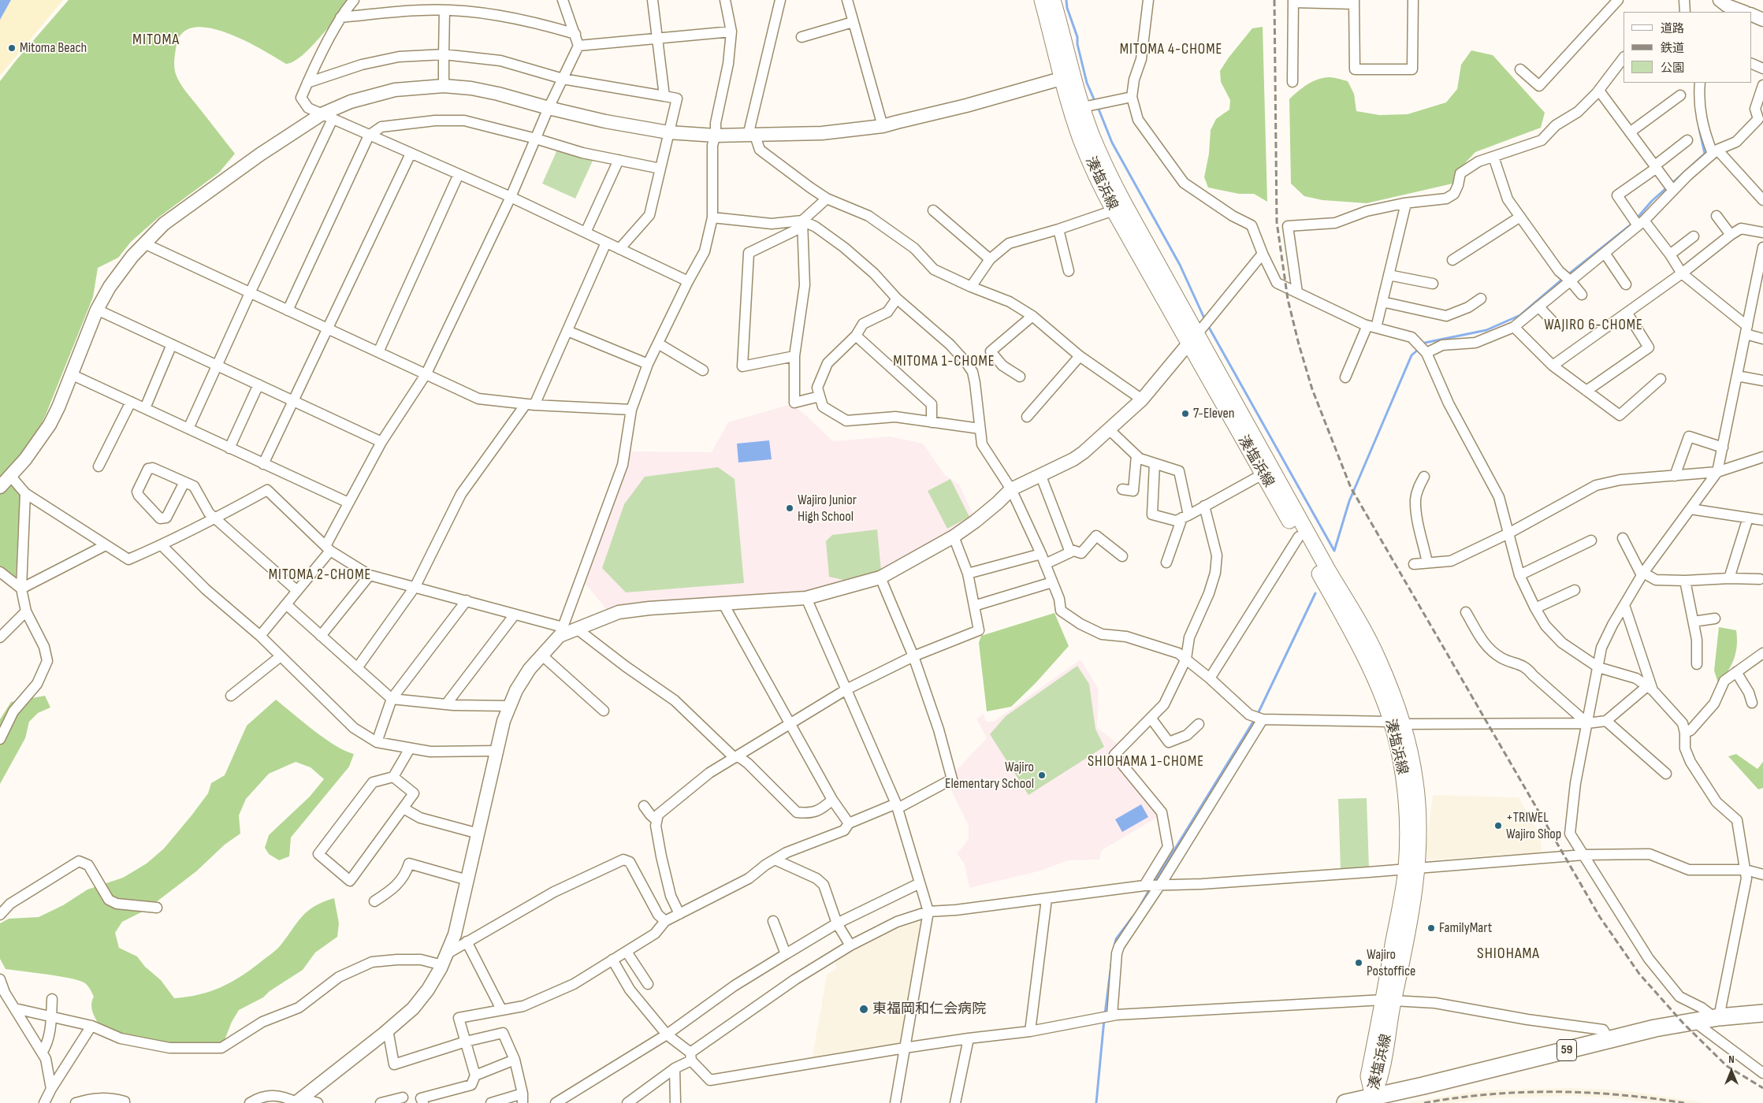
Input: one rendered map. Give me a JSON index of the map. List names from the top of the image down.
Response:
{
  "streets": {
    "main road": ["湊塩浜線", "59"]
  },
  "crossings": [
    ["湊塩浜線", "59"]
  ],
  "districts": [
    "MITOMA",
    "MITOMA 4-CHOME",
    "WAJIRO 6-CHOME",
    "MITOMA 1-CHOME",
    "MITOMA 2-CHOME",
    "SHIOHAMA 1-CHOME",
    "SHIOHAMA"
  ],
  "places": [
    "Mitoma Beach",
    "7-Eleven",
    "Wajiro Junior High School",
    "Wajiro Elementary School",
    "+TRIWEL Wajiro Shop",
    "FamilyMart",
    "Wajiro Postoffice",
    "東福岡和仁会病院"
  ],
  "legend": ["道路", "鉄道", "公園"],
  "north": "top"
}
